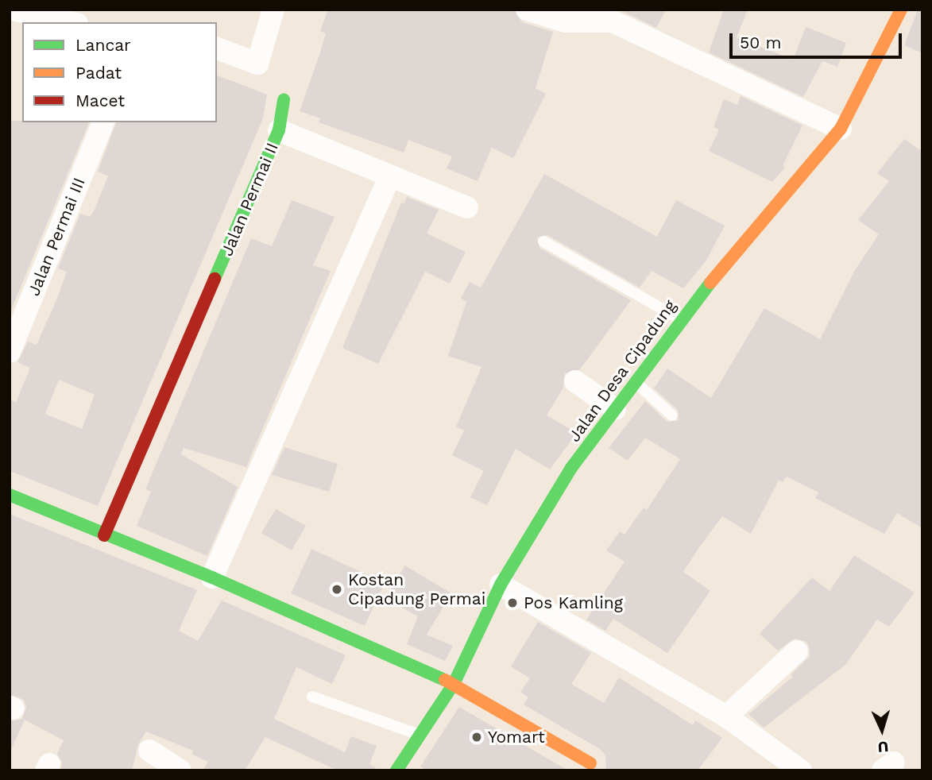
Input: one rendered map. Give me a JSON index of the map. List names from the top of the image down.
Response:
{
  "streets": {
    "street": ["Jalan Permai II", "Jalan Permai III", "Jalan Desa Cipadung"]
  },
  "places": ["Kostan Cipadung Permai", "Pos Kamling", "Yomart"],
  "legend": ["Lancar", "Padat", "Macet"],
  "scale_bar": "50 m",
  "north": "bottom"
}
